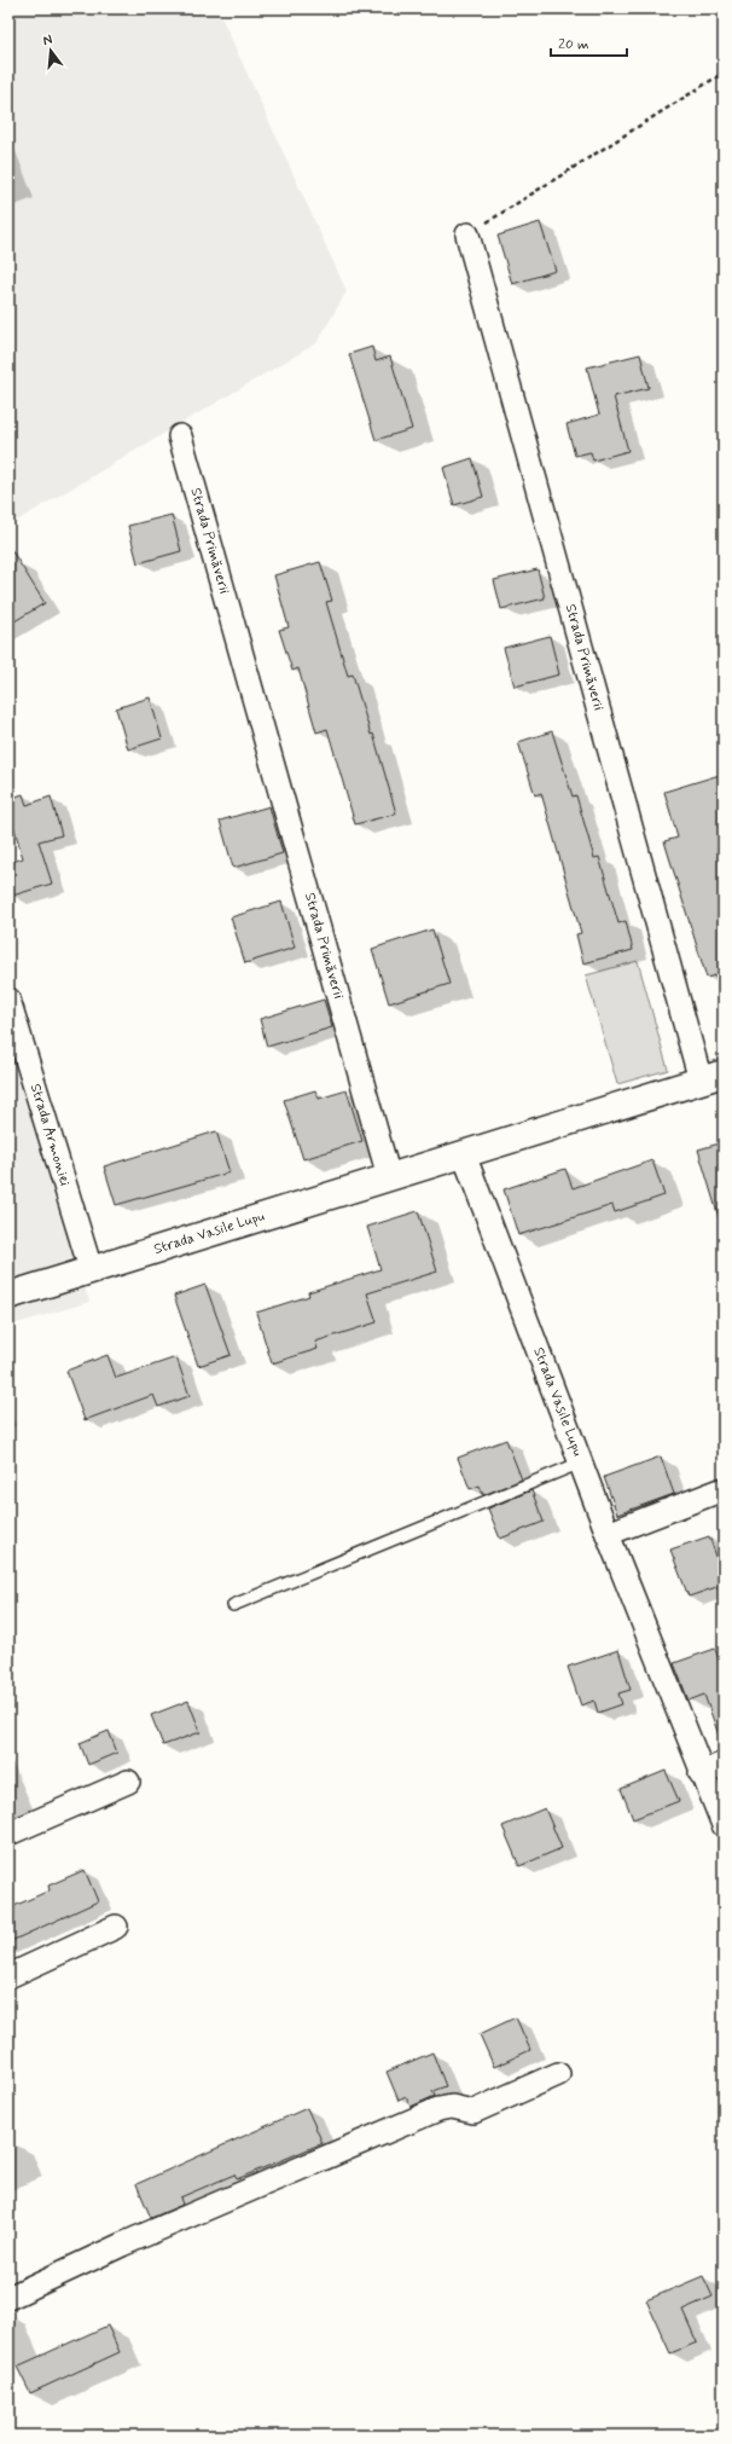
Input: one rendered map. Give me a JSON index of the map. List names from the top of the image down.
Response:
{
  "streets": {
    "main road": ["Strada Vasile Lupu"],
    "street": ["Strada Primăverii", "Strada Armoniei"]
  },
  "crossings": [
    ["Strada Primăverii", "Strada Vasile Lupu"],
    ["Strada Armoniei", "Strada Vasile Lupu"]
  ],
  "scale_bar": "20 m",
  "north": "top"
}
